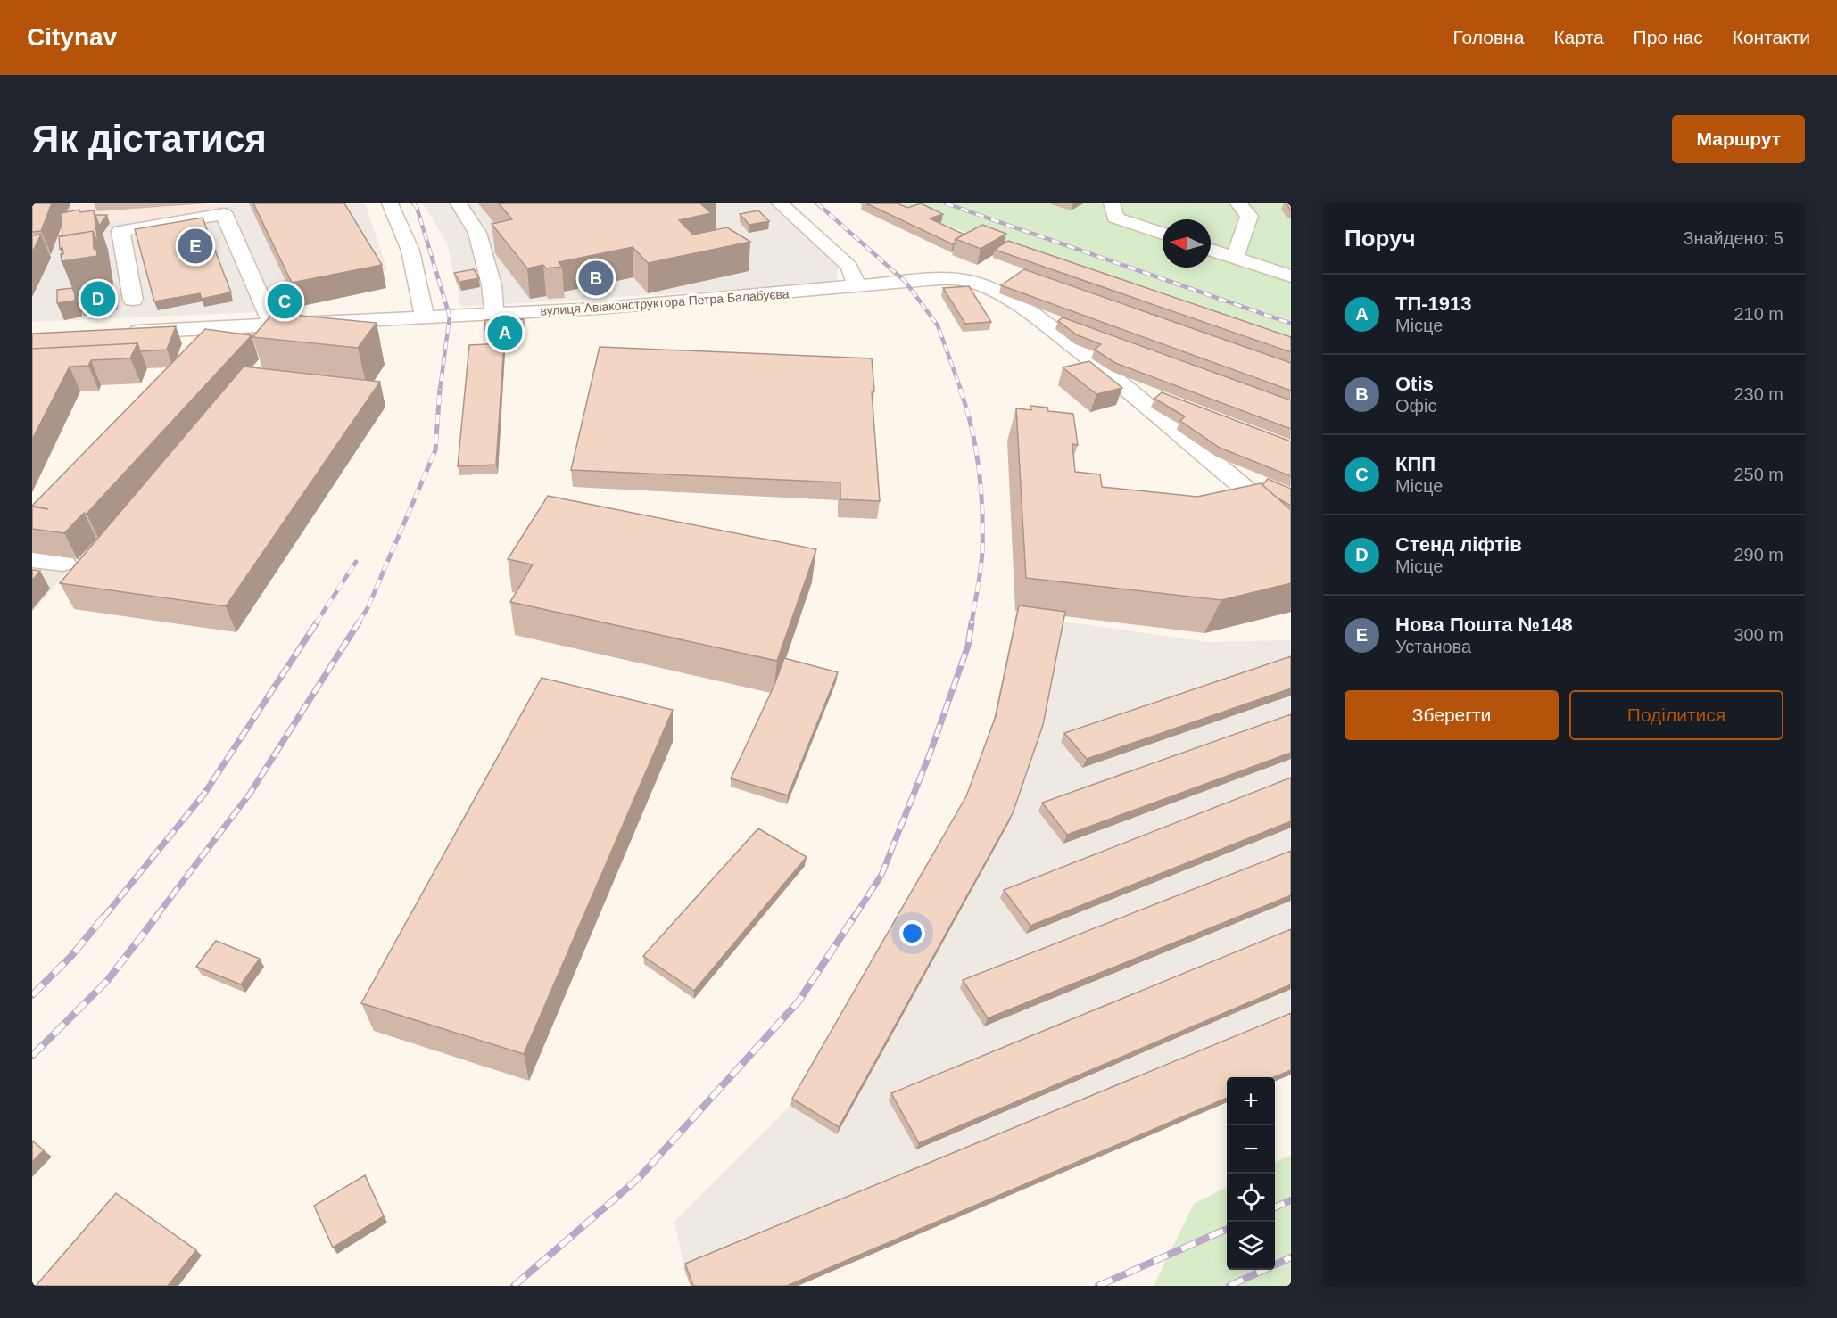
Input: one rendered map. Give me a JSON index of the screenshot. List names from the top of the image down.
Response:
{
  "streets": {
    "street": ["вулиця Авіаконструктора Петра Балабуєва"]
  },
  "north": "left",
  "page": {
    "header": "Citynav",
    "nav": [
      "Головна",
      "Карта",
      "Про нас",
      "Контакти"
    ],
    "buttons": [
      "Маршрут",
      ["Зберегти", "Поділитися"]
    ],
    "title": "Як дістатися",
    "heading": ["Поруч", "Знайдено: 5"],
    "pins": [
      "E",
      "B",
      "D",
      "C",
      "A"
    ],
    "list": [
      {
        "mark": "A",
        "name": "ТП-1913",
        "note": "Місце",
        "value": "210 m"
      },
      {
        "mark": "B",
        "name": "Otis",
        "note": "Офіс",
        "value": "230 m"
      },
      {
        "mark": "C",
        "name": "КПП",
        "note": "Місце",
        "value": "250 m"
      },
      {
        "mark": "D",
        "name": "Стенд ліфтів",
        "note": "Місце",
        "value": "290 m"
      },
      {
        "mark": "E",
        "name": "Нова Пошта №148",
        "note": "Установа",
        "value": "300 m"
      }
    ],
    "map_buttons": ["+", "−"]
  }
}
